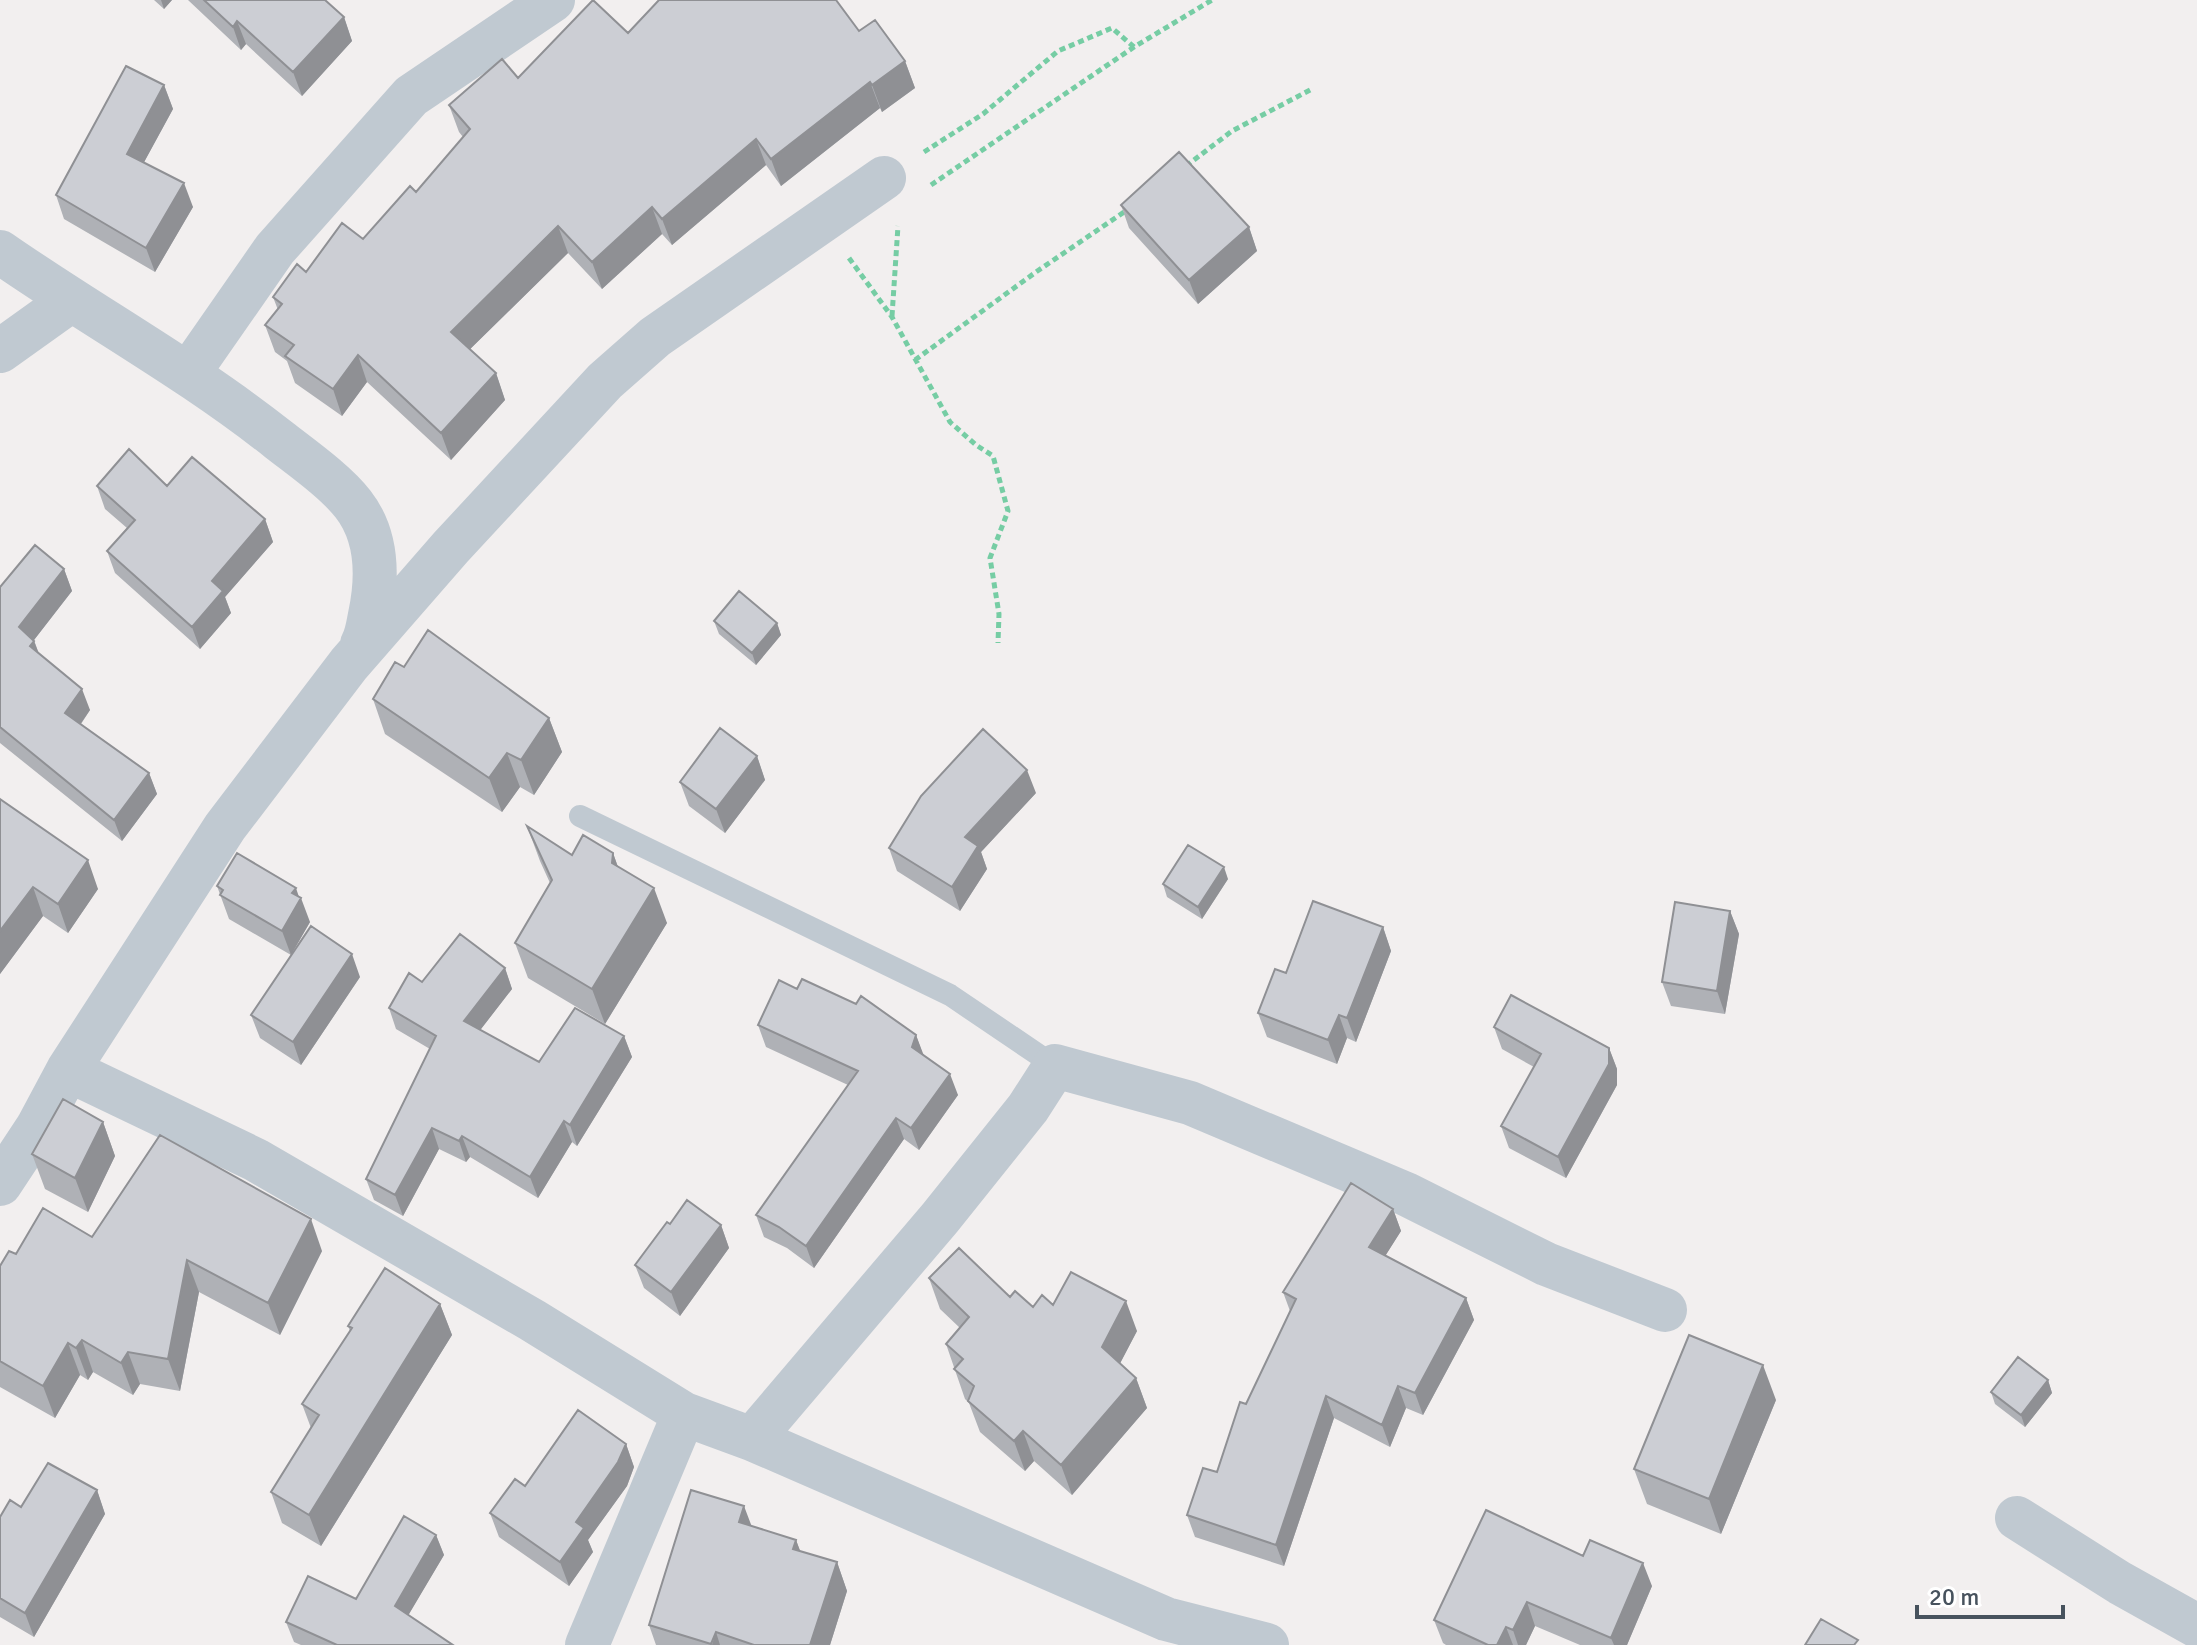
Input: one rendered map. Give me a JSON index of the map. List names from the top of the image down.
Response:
{
  "scale_bar": "20 m"
}
